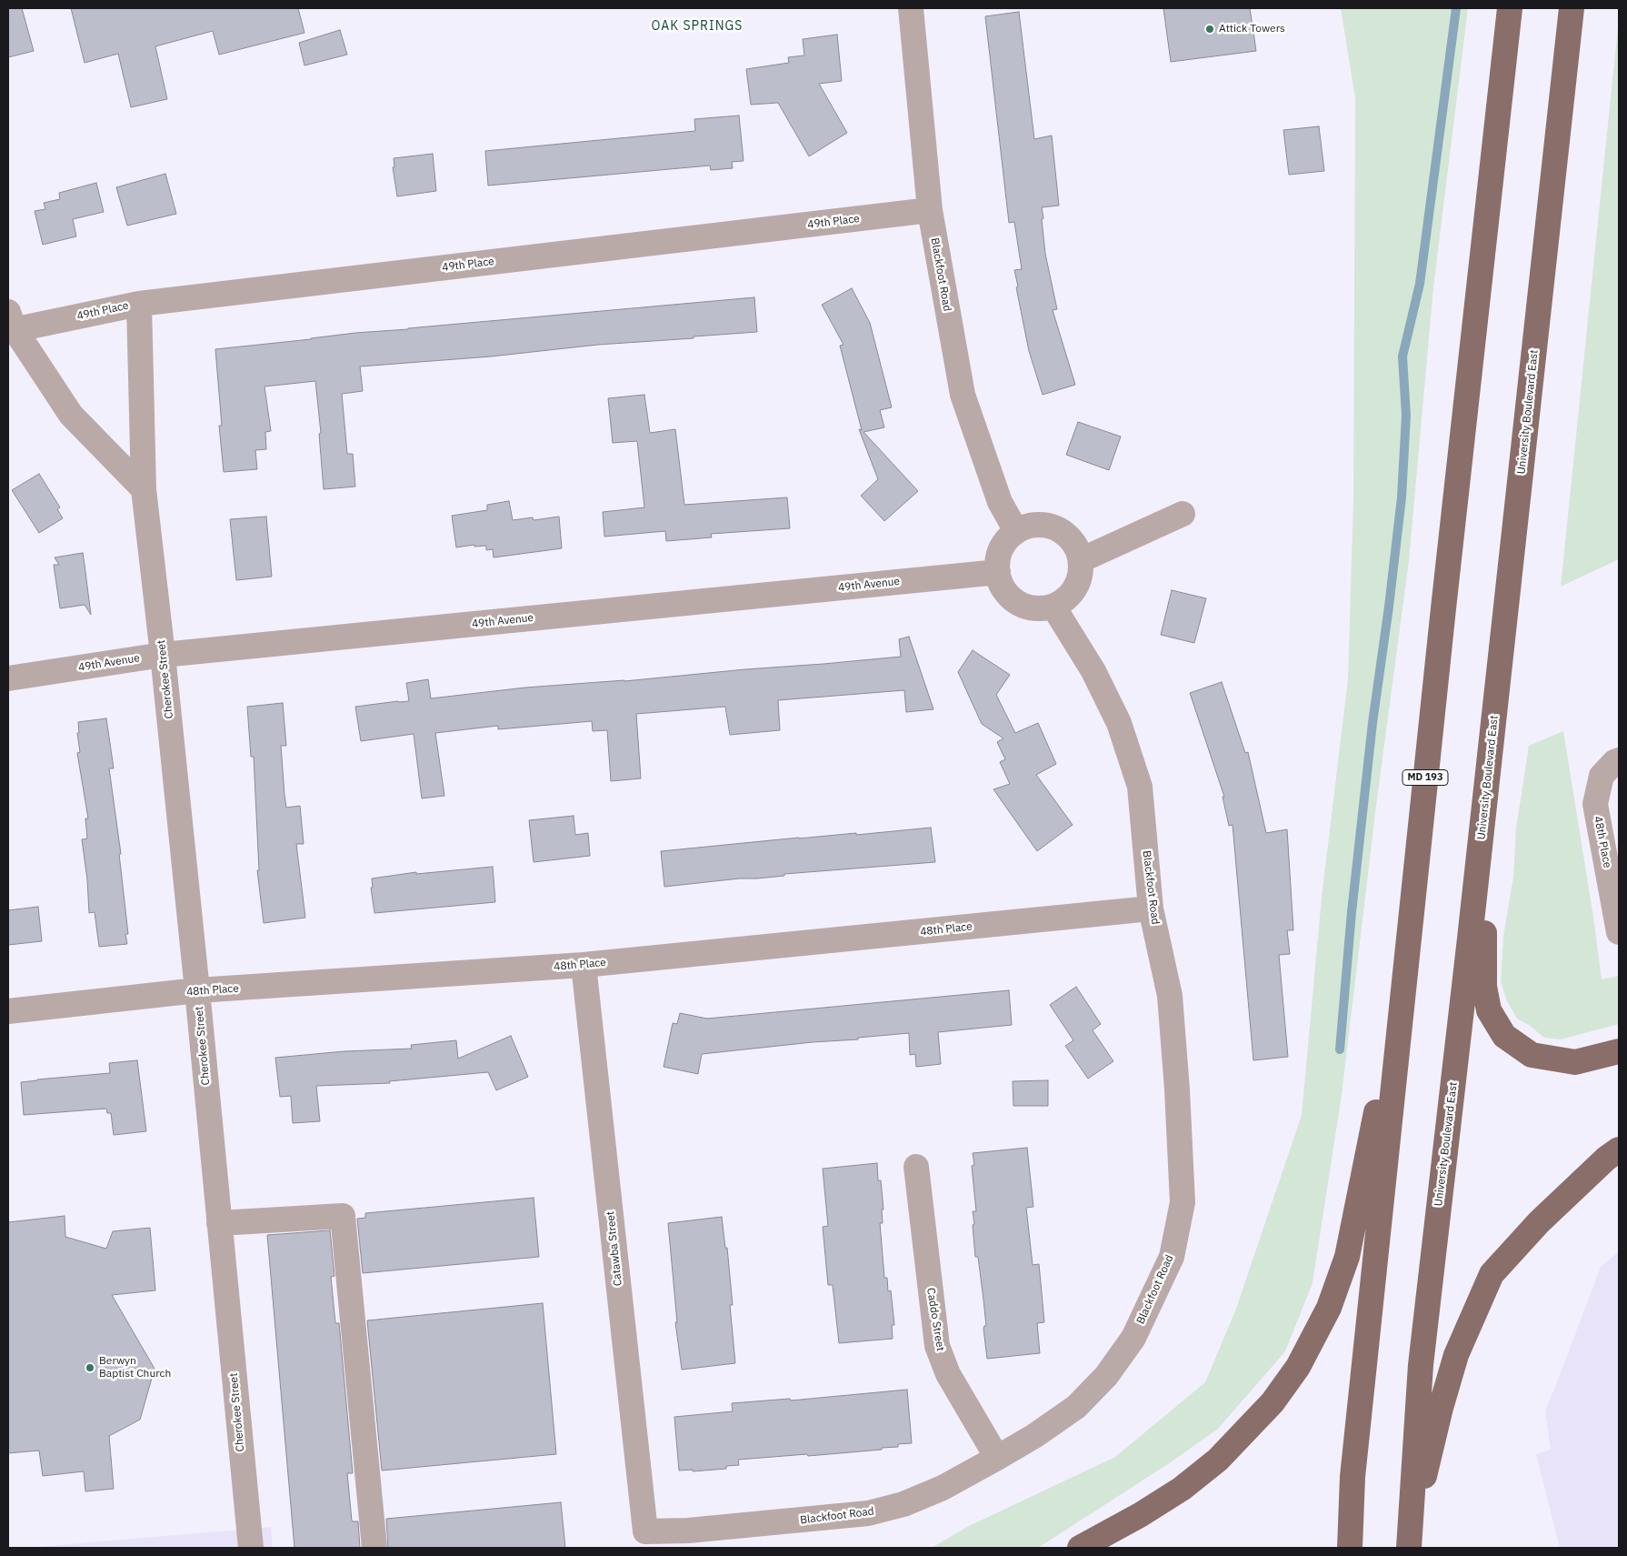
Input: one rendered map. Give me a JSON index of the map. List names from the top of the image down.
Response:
{
  "streets": {
    "main road": ["University Boulevard East", "MD 193"],
    "street": [
      "49th Place",
      "Blackfoot Road",
      "49th Avenue",
      "Cherokee Street",
      "48th Place",
      "Catawba Street",
      "Caddo Street"
    ]
  },
  "crossings": [
    ["49th Place", "Blackfoot Road"],
    ["49th Place", "Cherokee Street"],
    ["Blackfoot Road", "49th Avenue"],
    ["Blackfoot Road", "48th Place"],
    ["Blackfoot Road", "Catawba Street"],
    ["Blackfoot Road", "Caddo Street"],
    ["49th Avenue", "Cherokee Street"],
    ["Cherokee Street", "48th Place"],
    ["48th Place", "Catawba Street"]
  ],
  "districts": ["OAK SPRINGS"],
  "places": ["Attick Towers", "Berwyn Baptist Church"]
}
